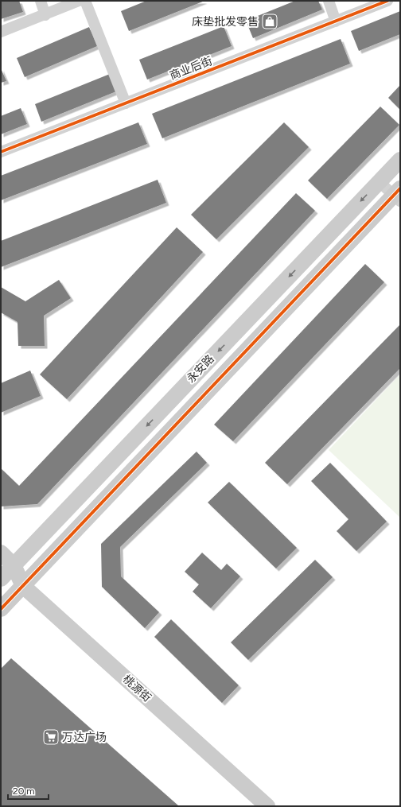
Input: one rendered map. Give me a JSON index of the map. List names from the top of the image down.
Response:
{
  "streets": {
    "street": ["商业后街", "永安路", "桃源街"]
  },
  "crossings": [
    ["永安路", "桃源街"]
  ],
  "places": {
    "shop": ["床垫批发零售"],
    "supermarket": ["万达广场"]
  },
  "scale_bar": "20 m"
}
